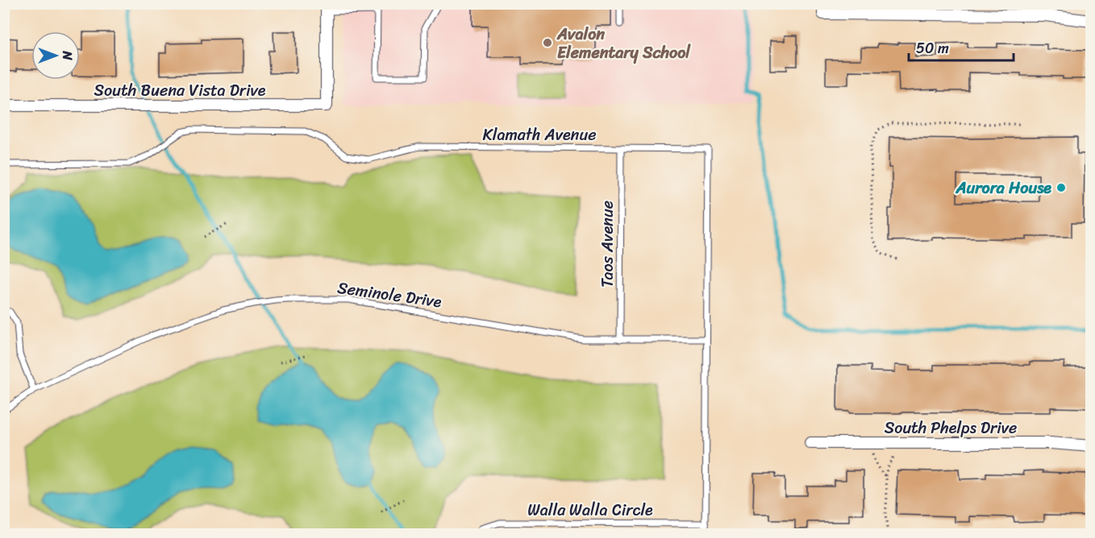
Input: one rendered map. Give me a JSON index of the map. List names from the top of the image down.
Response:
{
  "streets": {
    "street": ["South Buena Vista Drive", "South Phelps Drive"],
    "lane": [
      "Klamath Avenue",
      "Taos Avenue",
      "Seminole Drive",
      "Walla Walla Circle"
    ]
  },
  "crossings": [
    ["Klamath Avenue", "Taos Avenue"],
    ["Klamath Avenue", "Seminole Drive"],
    ["Klamath Avenue", "Walla Walla Circle"],
    ["Taos Avenue", "Seminole Drive"]
  ],
  "places": ["Avalon Elementary School", "Aurora House"],
  "scale_bar": "50 m",
  "north": "right"
}
